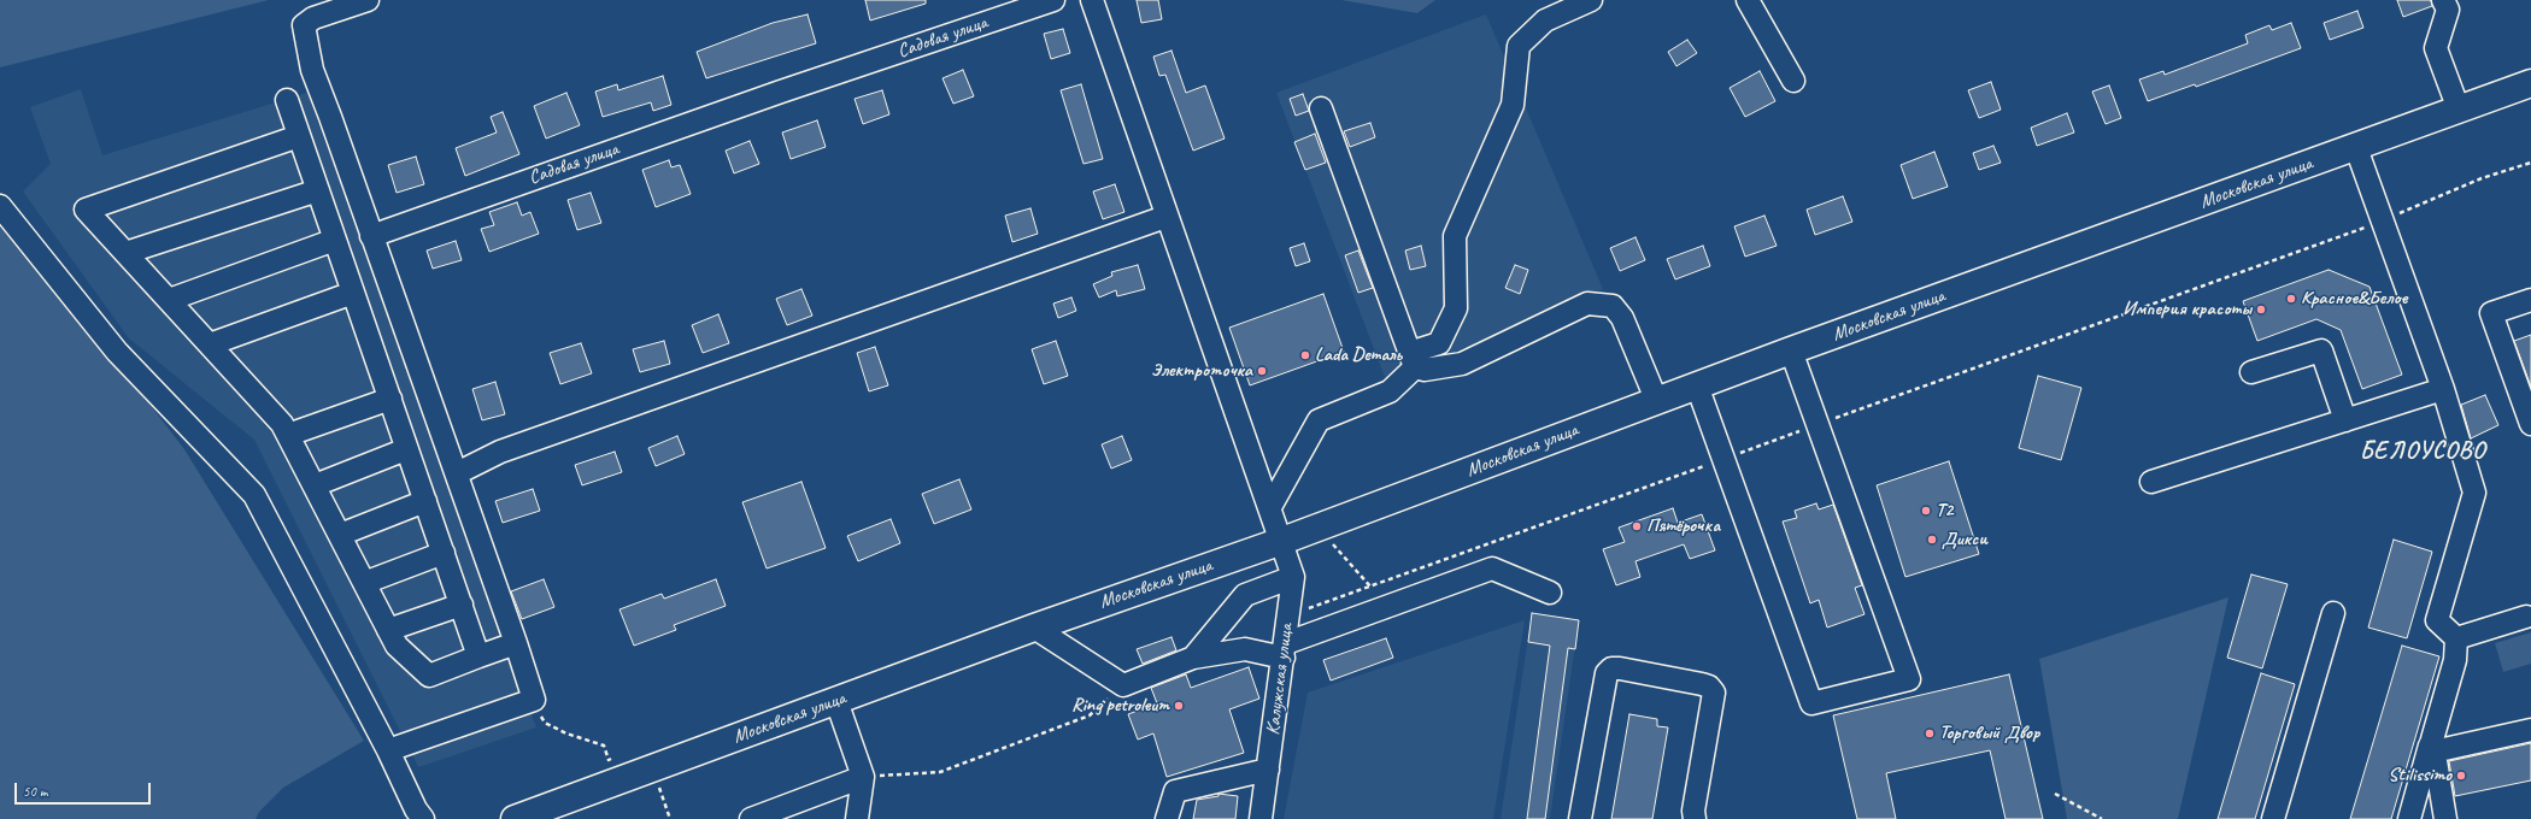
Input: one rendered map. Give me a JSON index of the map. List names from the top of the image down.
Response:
{
  "streets": {
    "highway": ["Московская улица"],
    "street": ["Садовая улица", "Калужская улица"]
  },
  "crossings": [
    ["Московская улица", "Калужская улица"]
  ],
  "districts": ["БЕЛОУСОВО"],
  "places": [
    "Красное&Белое",
    "Империя красоты",
    "Lada Dеталь",
    "Электроточка",
    "T2",
    "Пятёрочка",
    "Дикси",
    "Ring petroleum",
    "Торговый Двор",
    "Stilissimo"
  ],
  "scale_bar": "50 m"
}
